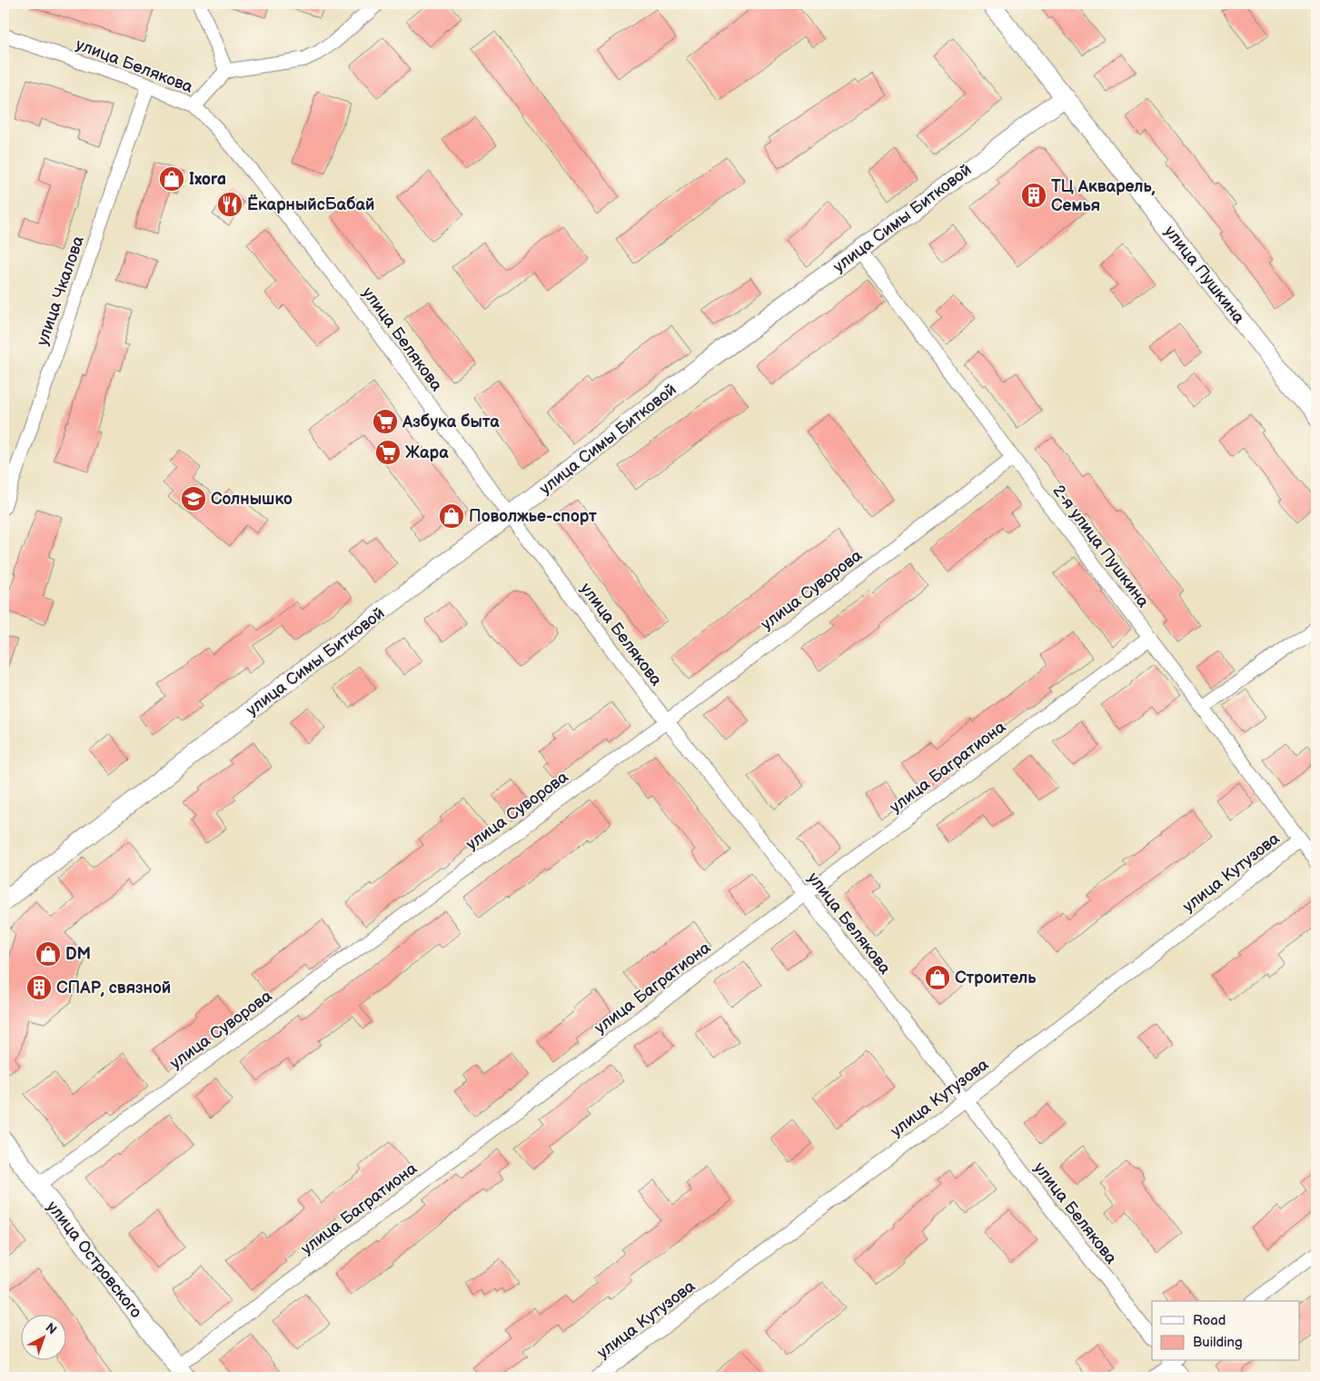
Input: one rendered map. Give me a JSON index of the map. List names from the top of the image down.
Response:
{
  "streets": {
    "street": [
      "улица Белякова",
      "улица Симы Битковой",
      "улица Пушкина",
      "улица Чкалова",
      "2-я улица Пушкина",
      "улица Суворова",
      "улица Багратиона",
      "улица Кутузова",
      "улица Островского"
    ]
  },
  "crossings": [
    ["улица Белякова", "улица Симы Битковой"],
    ["улица Белякова", "улица Чкалова"],
    ["улица Белякова", "улица Суворова"],
    ["улица Белякова", "улица Багратиона"],
    ["улица Белякова", "улица Кутузова"],
    ["улица Симы Битковой", "улица Пушкина"],
    ["улица Симы Битковой", "2-я улица Пушкина"],
    ["2-я улица Пушкина", "улица Суворова"],
    ["2-я улица Пушкина", "улица Багратиона"],
    ["2-я улица Пушкина", "улица Кутузова"],
    ["улица Суворова", "улица Островского"],
    ["улица Багратиона", "улица Островского"]
  ],
  "places": {
    "shop": [
      "Ixora",
      "Поволжье-спорт",
      "DM",
      "Строитель"
    ],
    "building": ["ТЦ Акварель, Семья", "СПАР, связной"],
    "restaurant": ["ЁкарныйсБабай"],
    "supermarket": ["Азбука быта", "Жара"],
    "school or university": ["Солнышко"]
  },
  "legend": ["Road", "Building"],
  "north": "top right"
}
